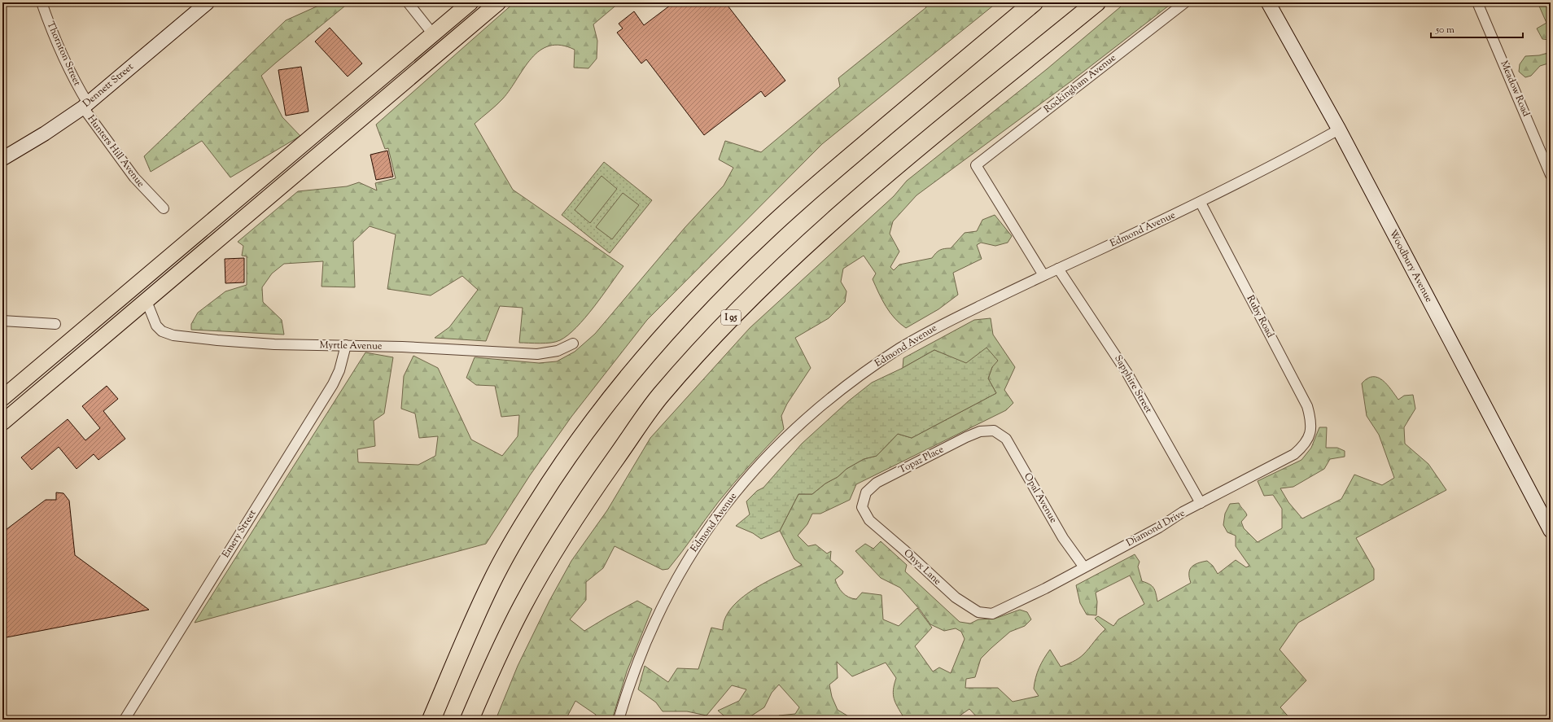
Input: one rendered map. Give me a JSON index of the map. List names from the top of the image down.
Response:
{
  "streets": {
    "highway": ["I 95"],
    "street": [
      "Thornton Street",
      "Rockingham Avenue",
      "Dennett Street",
      "Meadow Road",
      "Hunters Hill Avenue",
      "Edmond Avenue",
      "Woodbury Avenue",
      "Ruby Road",
      "Myrtle Avenue",
      "Sapphire Street",
      "Topaz Place",
      "Opal Avenue",
      "Diamond Drive",
      "Emery Street",
      "Onyx Lane"
    ]
  },
  "crossings": [
    ["Thornton Street", "Dennett Street"],
    ["Thornton Street", "Hunters Hill Avenue"],
    ["Rockingham Avenue", "Edmond Avenue"],
    ["Dennett Street", "Hunters Hill Avenue"],
    ["Edmond Avenue", "Woodbury Avenue"],
    ["Edmond Avenue", "Ruby Road"],
    ["Edmond Avenue", "Sapphire Street"],
    ["Ruby Road", "Diamond Drive"],
    ["Myrtle Avenue", "Emery Street"],
    ["Sapphire Street", "Diamond Drive"],
    ["Topaz Place", "Opal Avenue"],
    ["Topaz Place", "Onyx Lane"],
    ["Opal Avenue", "Diamond Drive"],
    ["Diamond Drive", "Onyx Lane"]
  ],
  "scale_bar": "50 m"
}
